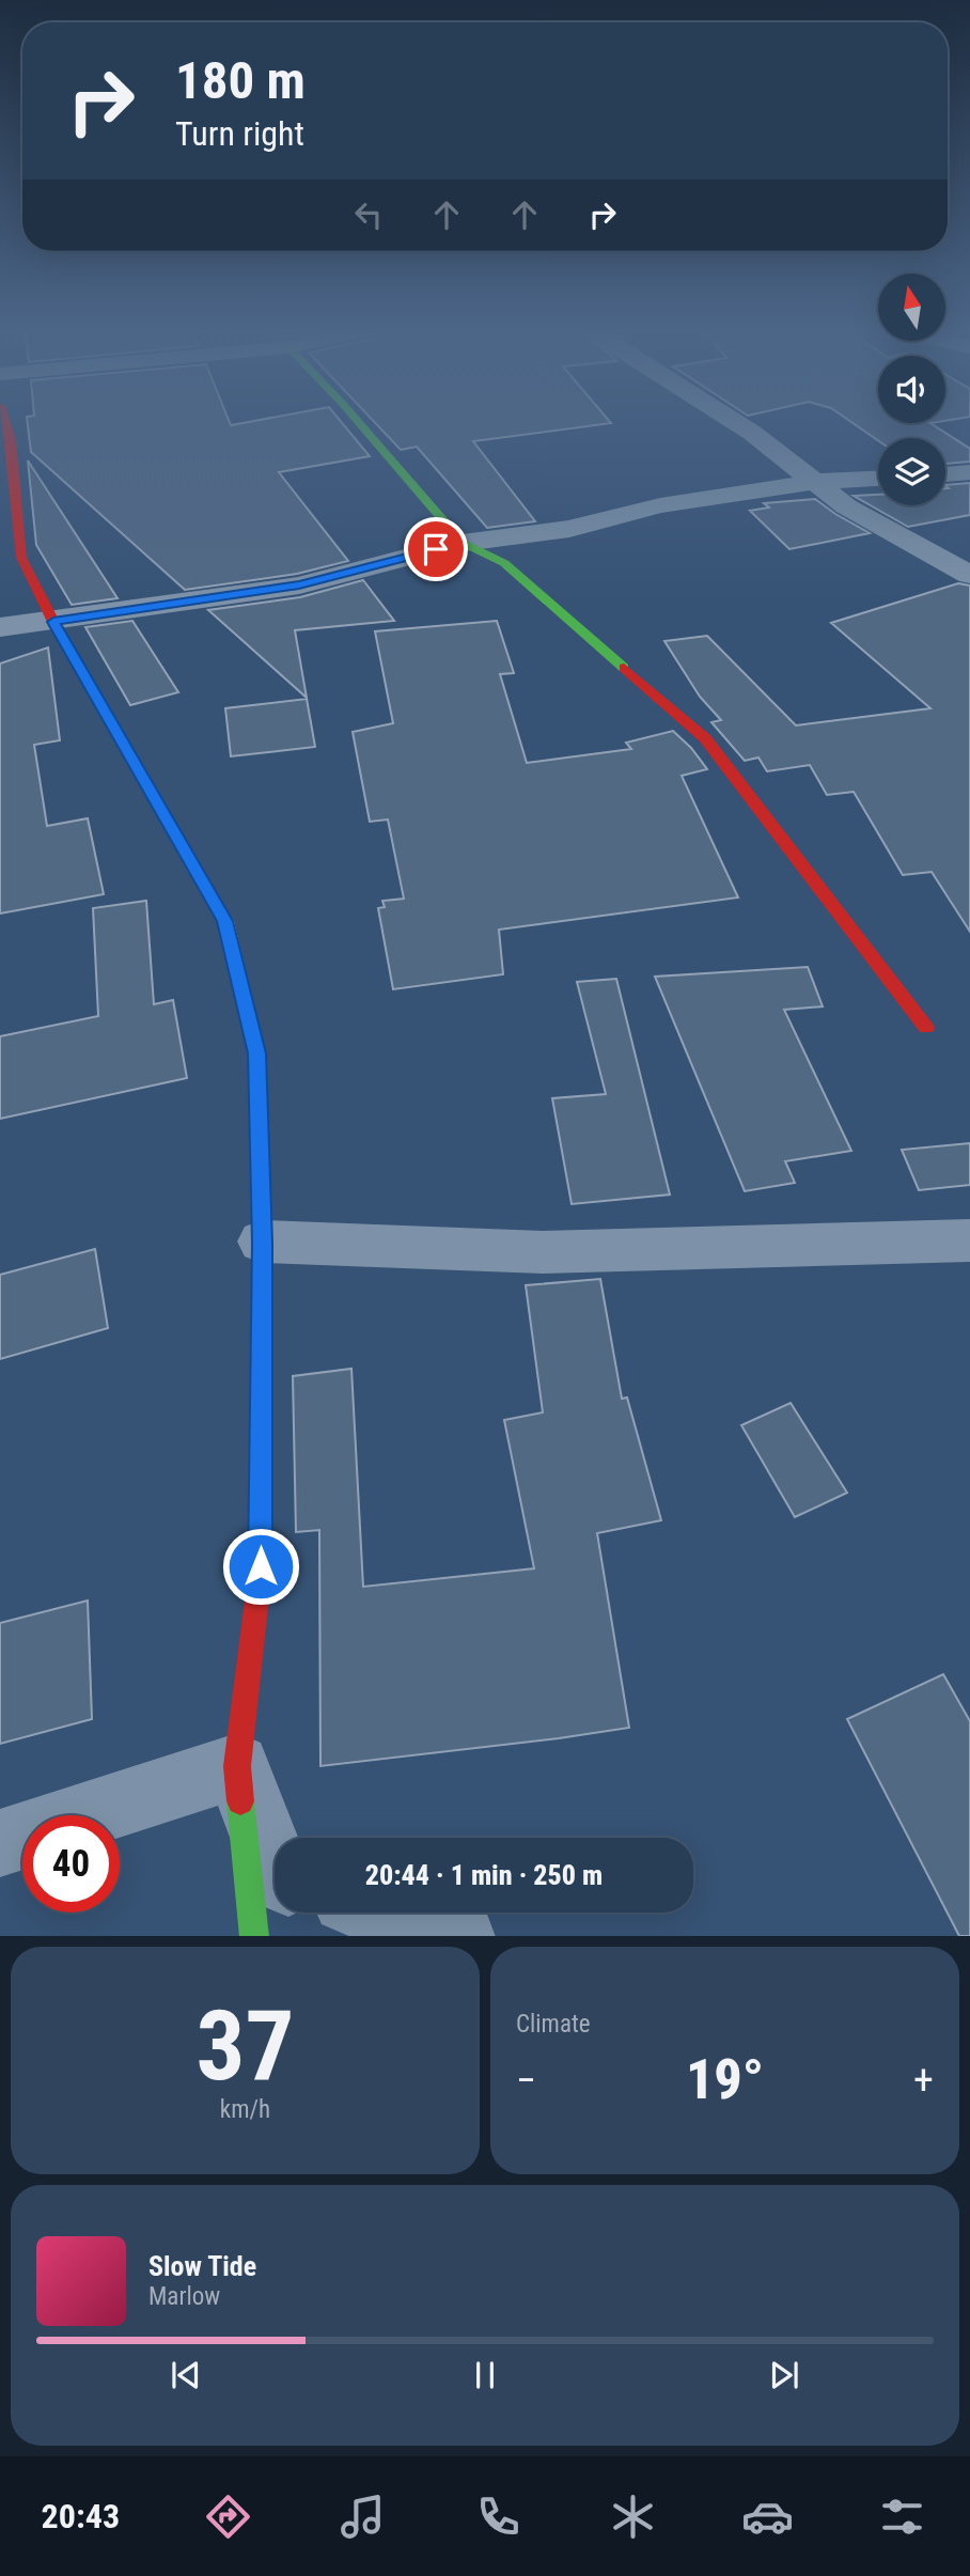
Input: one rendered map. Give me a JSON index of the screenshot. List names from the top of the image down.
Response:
{
  "north": "top",
  "page": {
    "turn": ["180 m", "Turn right"],
    "limit": "40",
    "trip": "20:44 · 1 min · 250 m",
    "tile": [
      ["37", "km/h"],
      "Climate"
    ],
    "heat": ["−", "19°", "+"],
    "song": ["Slow Tide", "Marlow"],
    "tabs": "20:43"
  }
}
